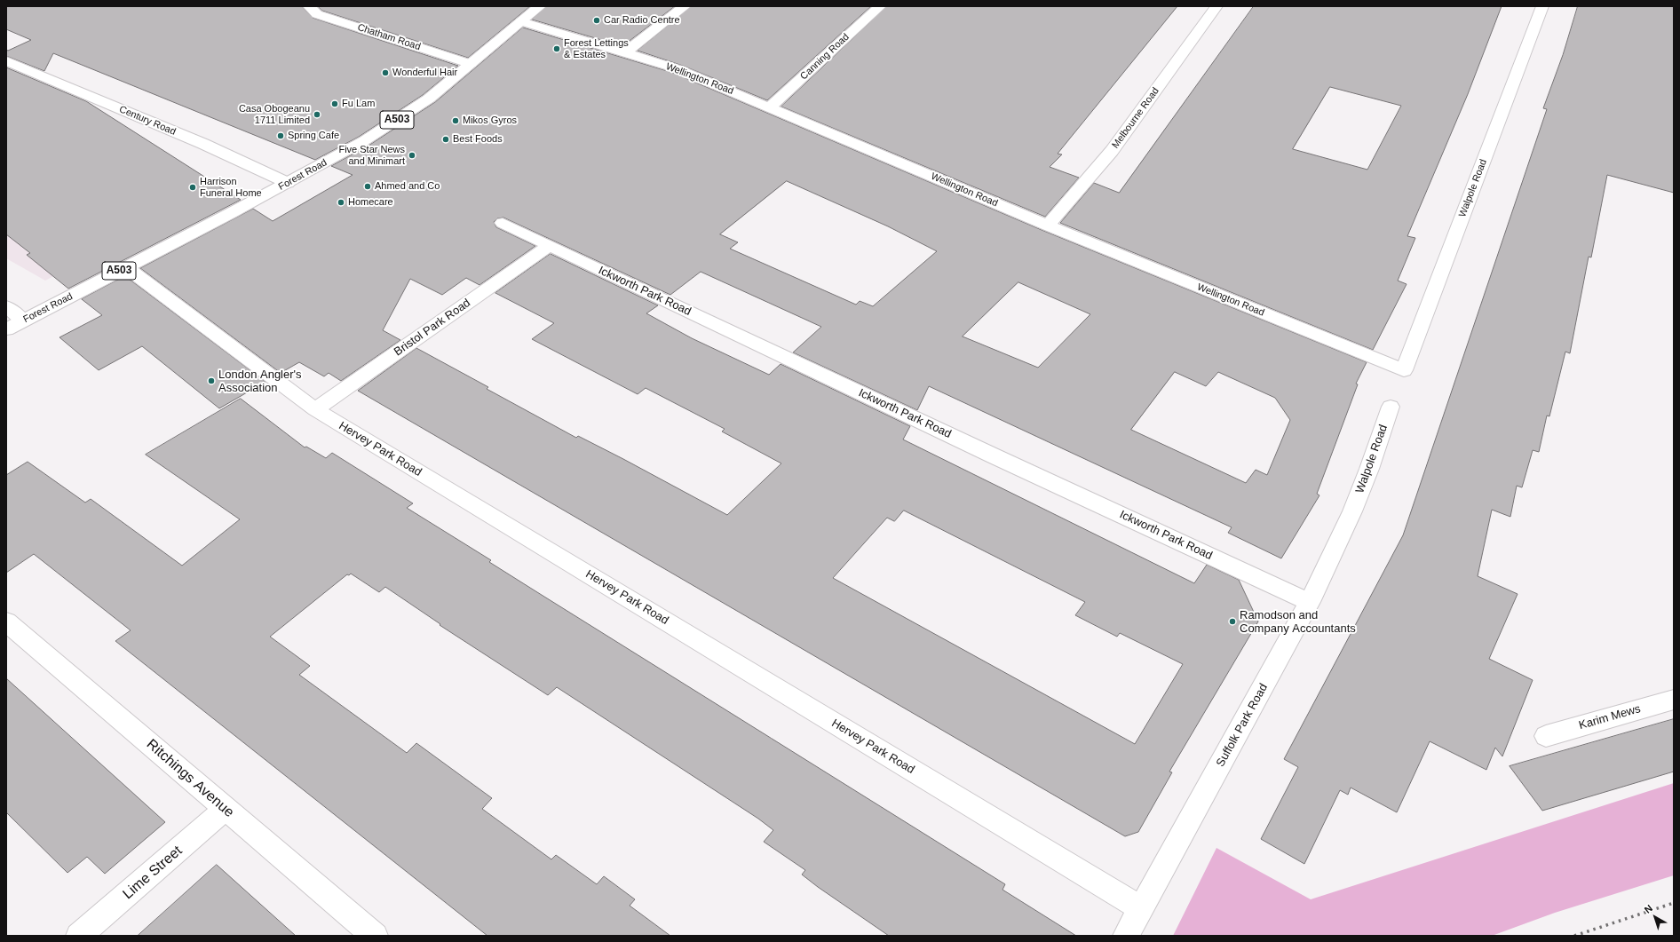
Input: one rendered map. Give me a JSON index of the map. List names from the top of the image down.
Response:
{
  "streets": {
    "street": [
      "Chatham Road",
      "Canning Road",
      "Wellington Road",
      "Melbourne Road",
      "A503",
      "Century Road",
      "Forest Road",
      "Walpole Road",
      "Ickworth Park Road",
      "Bristol Park Road",
      "Hervey Park Road",
      "Karim Mews",
      "Suffolk Park Road",
      "Ritchings Avenue",
      "Lime Street"
    ]
  },
  "crossings": [
    ["Chatham Road", "Forest Road"],
    ["Canning Road", "Wellington Road"],
    ["Wellington Road", "Melbourne Road"],
    ["Wellington Road", "Forest Road"],
    ["Wellington Road", "Walpole Road"],
    ["Century Road", "Forest Road"],
    ["Forest Road", "Hervey Park Road"],
    ["Walpole Road", "Suffolk Park Road"],
    ["Ickworth Park Road", "Bristol Park Road"],
    ["Ickworth Park Road", "Suffolk Park Road"],
    ["Bristol Park Road", "Hervey Park Road"],
    ["Hervey Park Road", "Suffolk Park Road"],
    ["Ritchings Avenue", "Lime Street"]
  ],
  "places": [
    "Car Radio Centre",
    "Forest Lettings & Estates",
    "Wonderful Hair",
    "Fu Lam",
    "Casa Obogeanu 1711 Limited",
    "Mikos Gyros",
    "Spring Cafe",
    "Best Foods",
    "Five Star News and Minimart",
    "Ahmed and Co",
    "Harrison Funeral Home",
    "Homecare",
    "London Angler's Association",
    "Ramodson and Company Accountants"
  ],
  "north": "top left"
}
